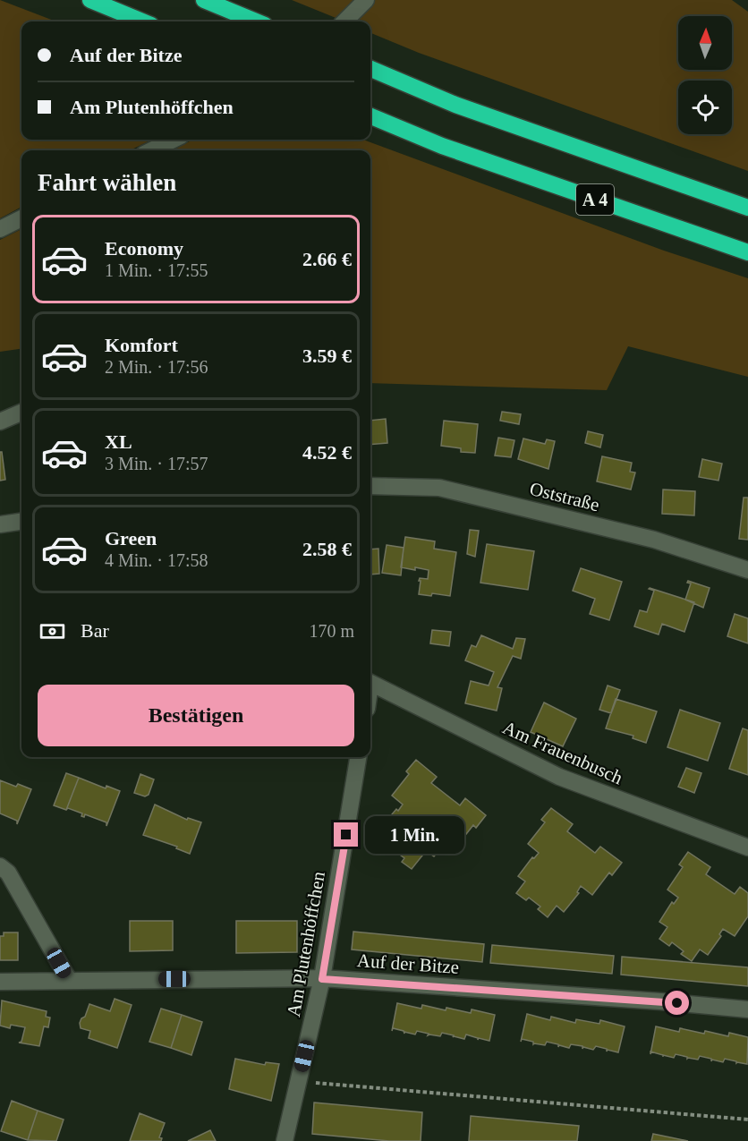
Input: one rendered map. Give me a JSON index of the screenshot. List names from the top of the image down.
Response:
{
  "streets": {
    "highway": ["A 4"],
    "street": [
      "Oststraße",
      "Am Frauenbusch",
      "Am Plutenhöffchen",
      "Auf der Bitze"
    ]
  },
  "crossings": [
    ["Am Plutenhöffchen", "Auf der Bitze"]
  ],
  "north": "top",
  "page": {
    "banner": ["Auf der Bitze", "Am Plutenhöffchen"],
    "heading": "Fahrt wählen",
    "list": [
      {
        "name": "Economy",
        "note": "1 Min. · 17:55",
        "value": "2.66 €"
      },
      {
        "name": "Komfort",
        "note": "2 Min. · 17:56",
        "value": "3.59 €"
      },
      {
        "name": "XL",
        "note": "3 Min. · 17:57",
        "value": "4.52 €"
      },
      {
        "name": "Green",
        "note": "4 Min. · 17:58",
        "value": "2.58 €"
      }
    ],
    "pay": ["Bar", "170 m"],
    "buttons": "Bestätigen",
    "bubble": "1 Min."
  }
}
